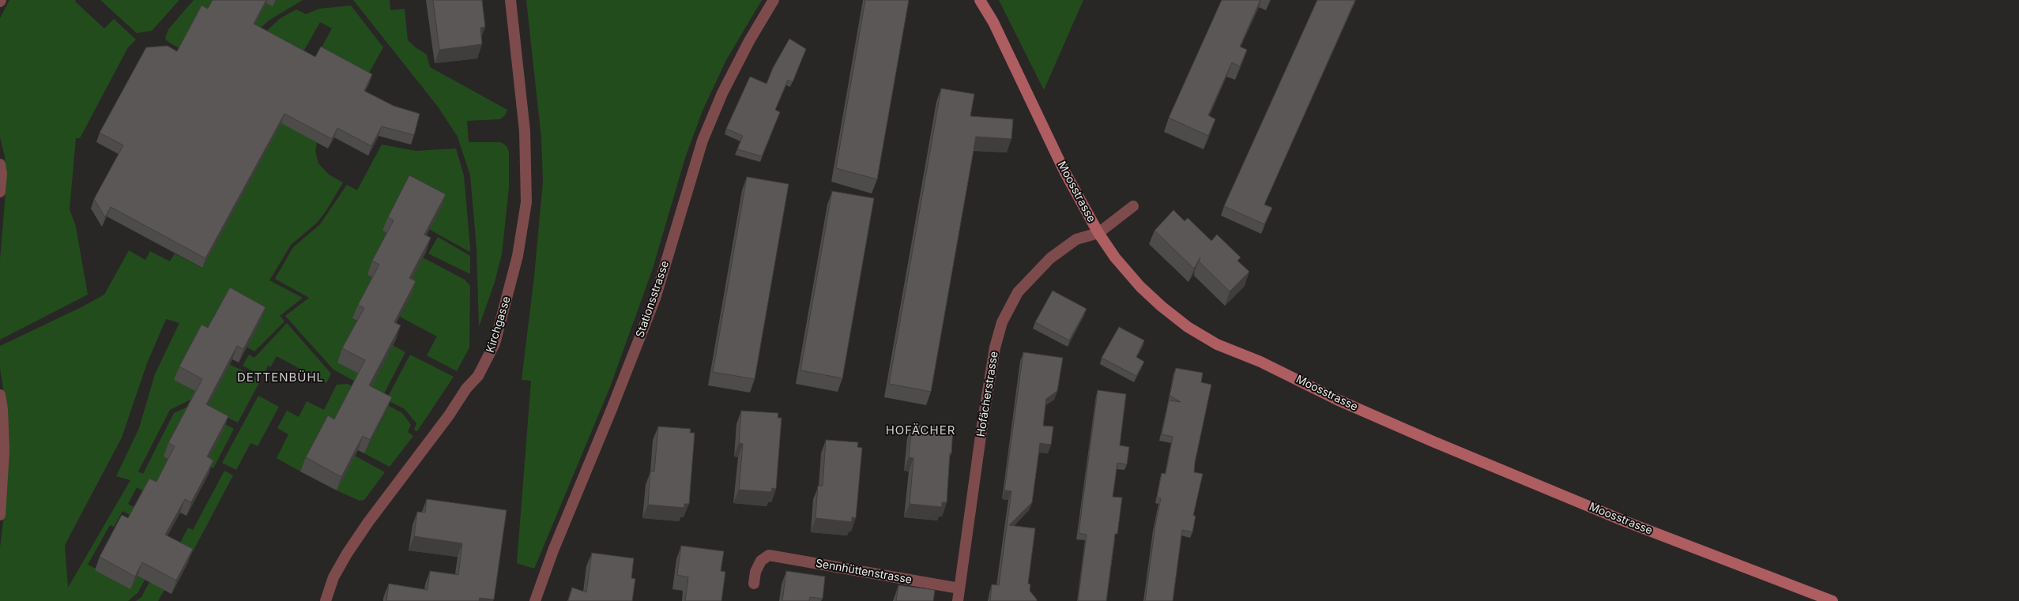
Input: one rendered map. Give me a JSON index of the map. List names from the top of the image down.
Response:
{
  "streets": {
    "main road": ["Moosstrasse"],
    "street": [
      "Stationsstrasse",
      "Kirchgasse",
      "Hofächerstrasse",
      "Sennhüttenstrasse"
    ]
  },
  "crossings": [
    ["Moosstrasse", "Hofächerstrasse"],
    ["Hofächerstrasse", "Sennhüttenstrasse"]
  ],
  "districts": ["DETTENBÜHL", "HOFÄCHER"]
}
